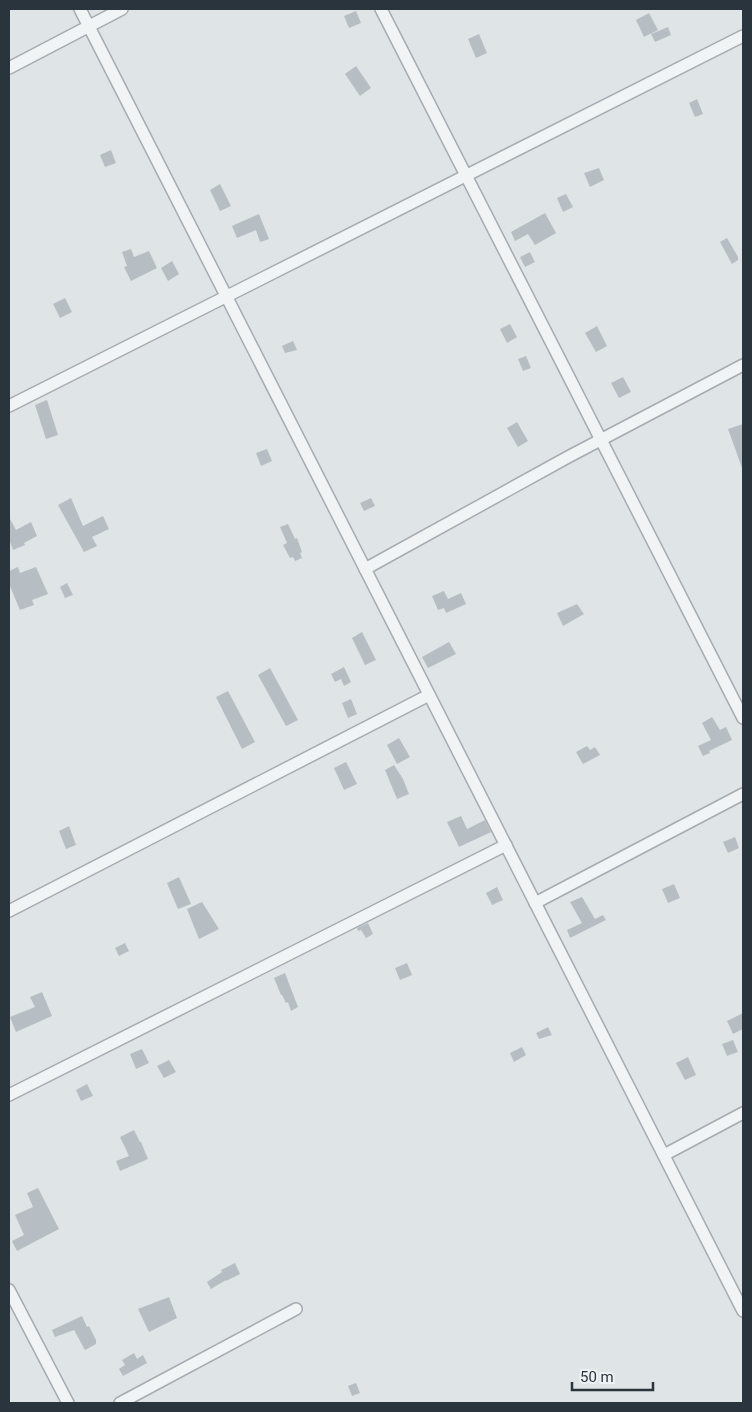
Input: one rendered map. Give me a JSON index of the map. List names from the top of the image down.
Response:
{
  "scale_bar": "50 m"
}
